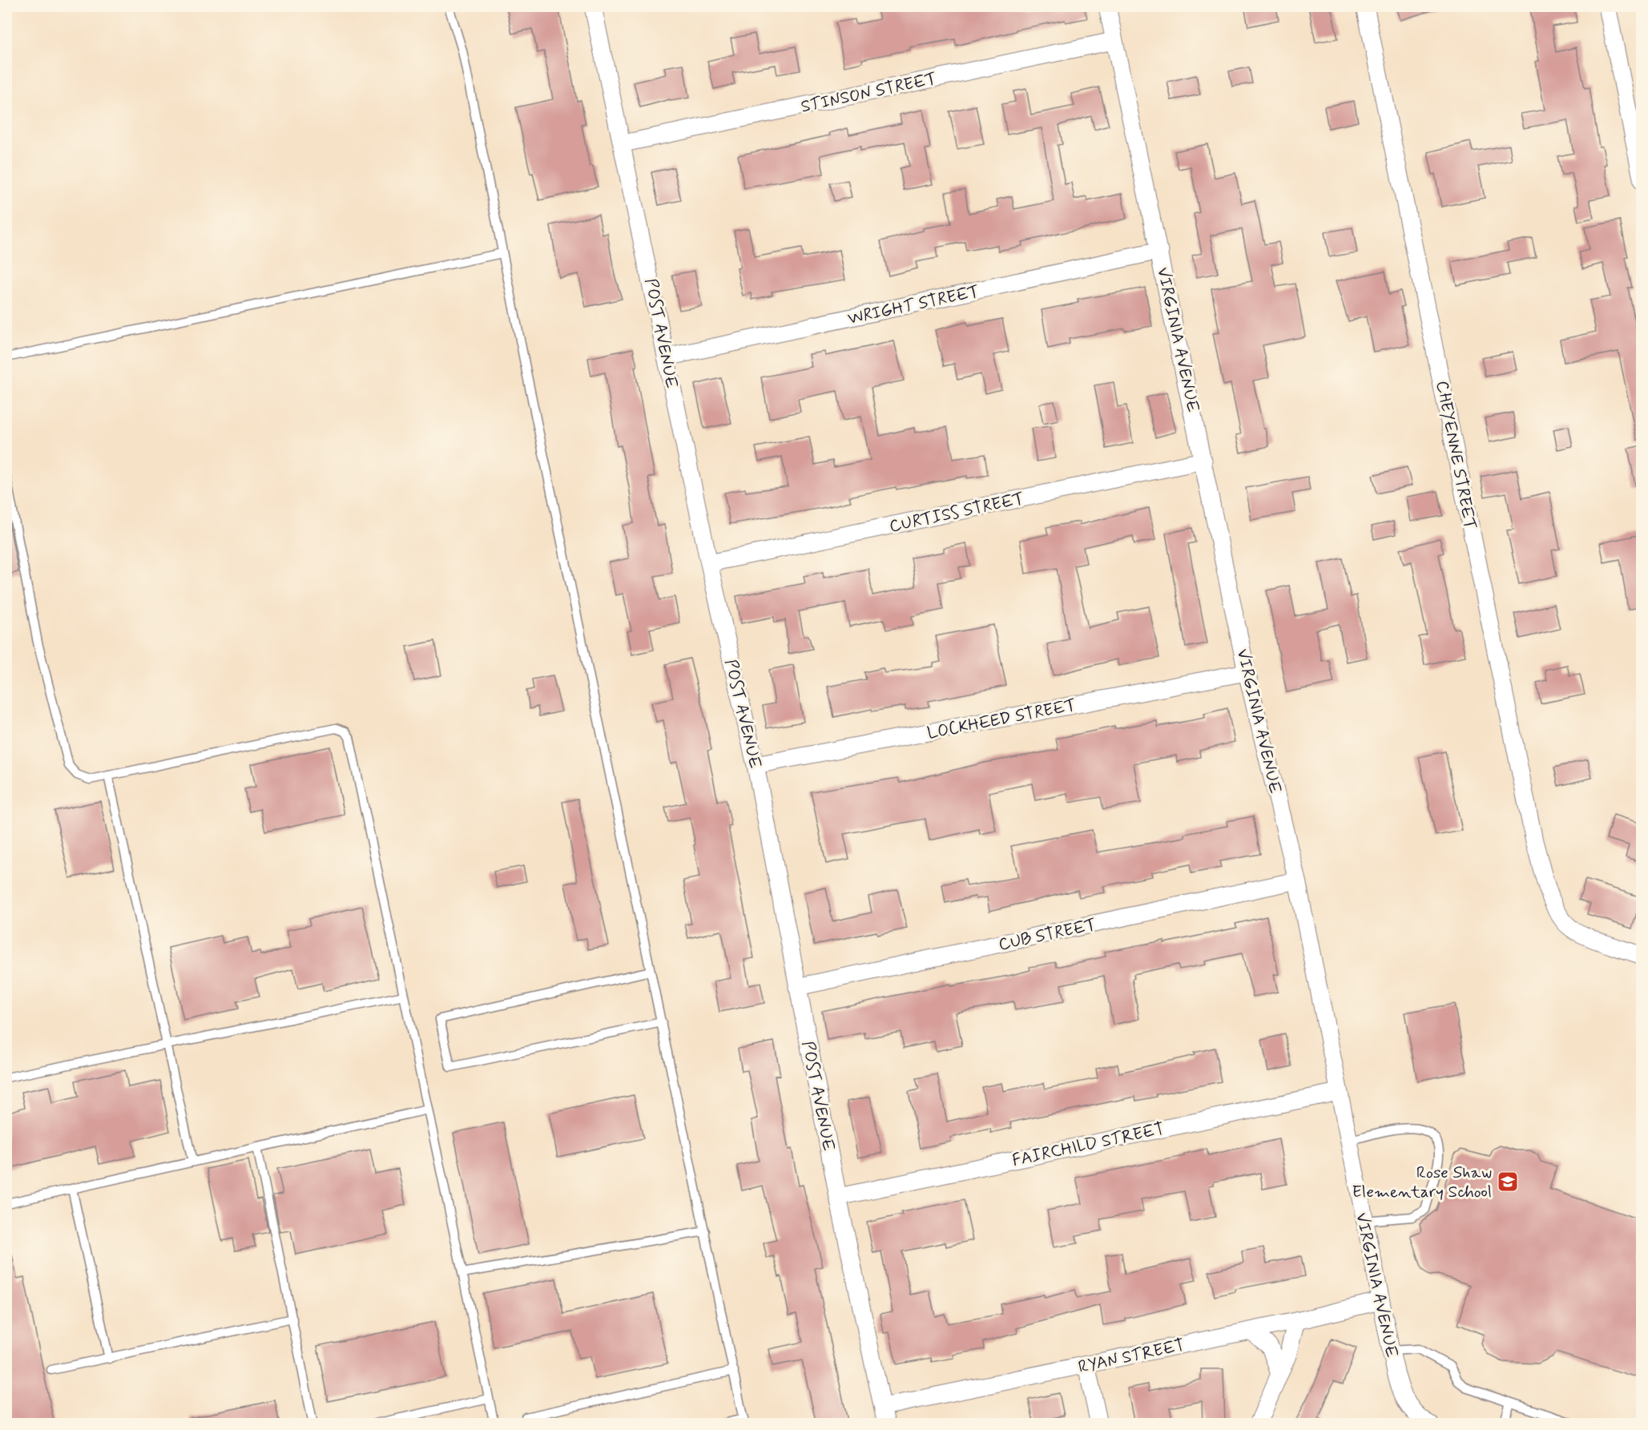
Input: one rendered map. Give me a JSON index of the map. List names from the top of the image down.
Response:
{
  "streets": {
    "street": [
      "STINSON STREET",
      "WRIGHT STREET",
      "POST AVENUE",
      "VIRGINIA AVENUE",
      "CHEYENNE STREET",
      "CURTISS STREET",
      "LOCKHEED STREET",
      "CUB STREET",
      "FAIRCHILD STREET",
      "RYAN STREET"
    ]
  },
  "crossings": [
    ["STINSON STREET", "POST AVENUE"],
    ["STINSON STREET", "VIRGINIA AVENUE"],
    ["WRIGHT STREET", "POST AVENUE"],
    ["WRIGHT STREET", "VIRGINIA AVENUE"],
    ["POST AVENUE", "CURTISS STREET"],
    ["POST AVENUE", "LOCKHEED STREET"],
    ["POST AVENUE", "CUB STREET"],
    ["POST AVENUE", "FAIRCHILD STREET"],
    ["POST AVENUE", "RYAN STREET"],
    ["VIRGINIA AVENUE", "CURTISS STREET"],
    ["VIRGINIA AVENUE", "LOCKHEED STREET"],
    ["VIRGINIA AVENUE", "CUB STREET"],
    ["VIRGINIA AVENUE", "FAIRCHILD STREET"],
    ["VIRGINIA AVENUE", "RYAN STREET"]
  ],
  "places": {
    "school or university": ["Rose Shaw Elementary School"]
  }
}
